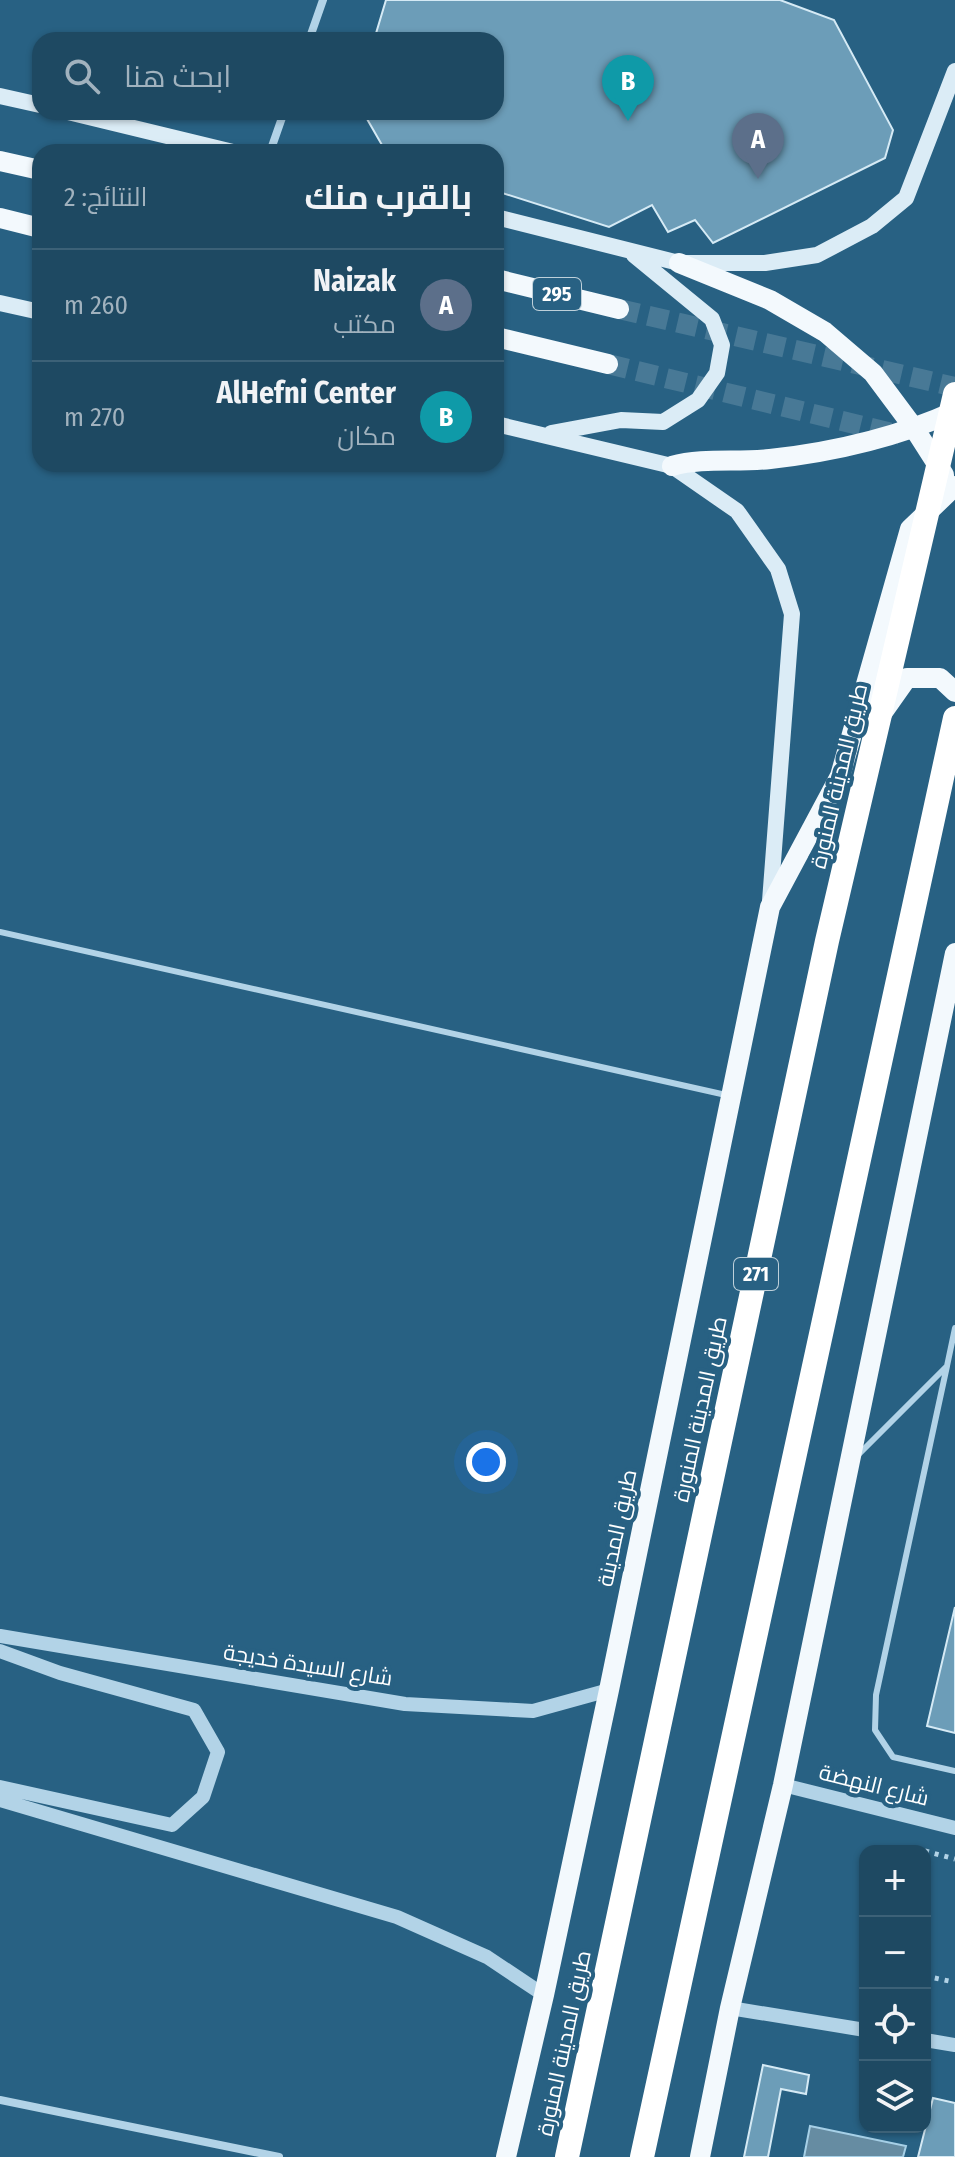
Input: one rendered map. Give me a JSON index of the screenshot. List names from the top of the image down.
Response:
{
  "streets": {
    "highway": ["طريق المدينة المنورة", "271"],
    "main road": ["295", "طريق المدينة"],
    "street": ["شارع السيدة خديجة", "شارع النهضة"]
  },
  "crossings": [
    ["طريق المدينة", "شارع السيدة خديجة"]
  ],
  "page": {
    "search": "ابحث هنا",
    "pins": ["B", "A"],
    "heading": ["بالقرب منك", "النتائج: 2"],
    "list": [
      {
        "mark": "A",
        "name": "Naizak",
        "note": "مكتب",
        "value": "260 m"
      },
      {
        "mark": "B",
        "name": "AlHefni Center",
        "note": "مكان",
        "value": "270 m"
      }
    ],
    "map_buttons": ["+", "−"]
  }
}
